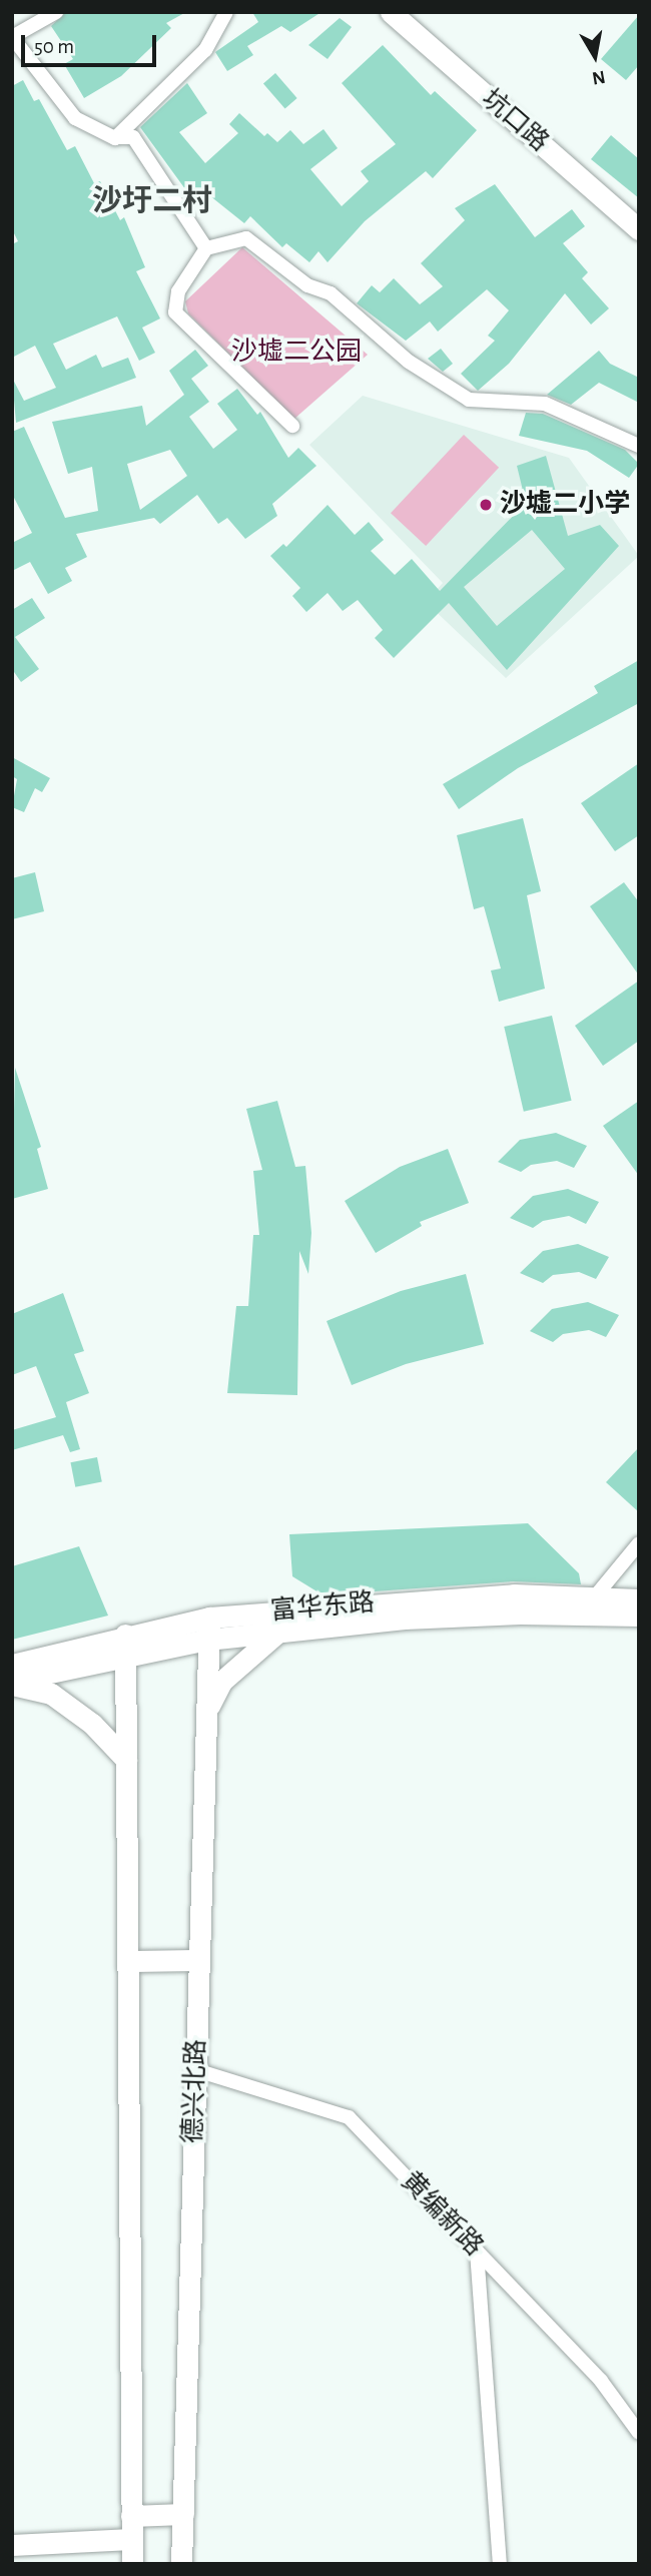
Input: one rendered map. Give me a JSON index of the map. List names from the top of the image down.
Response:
{
  "streets": {
    "street": [
      "坑口路",
      "富华东路",
      "德兴北路",
      "黄编新路"
    ]
  },
  "crossings": [
    ["富华东路", "德兴北路"],
    ["德兴北路", "黄编新路"]
  ],
  "districts": ["沙圩二村"],
  "parks": ["沙墟二公园"],
  "places": ["沙墟二小学"],
  "scale_bar": "50 m",
  "north": "bottom"
}
